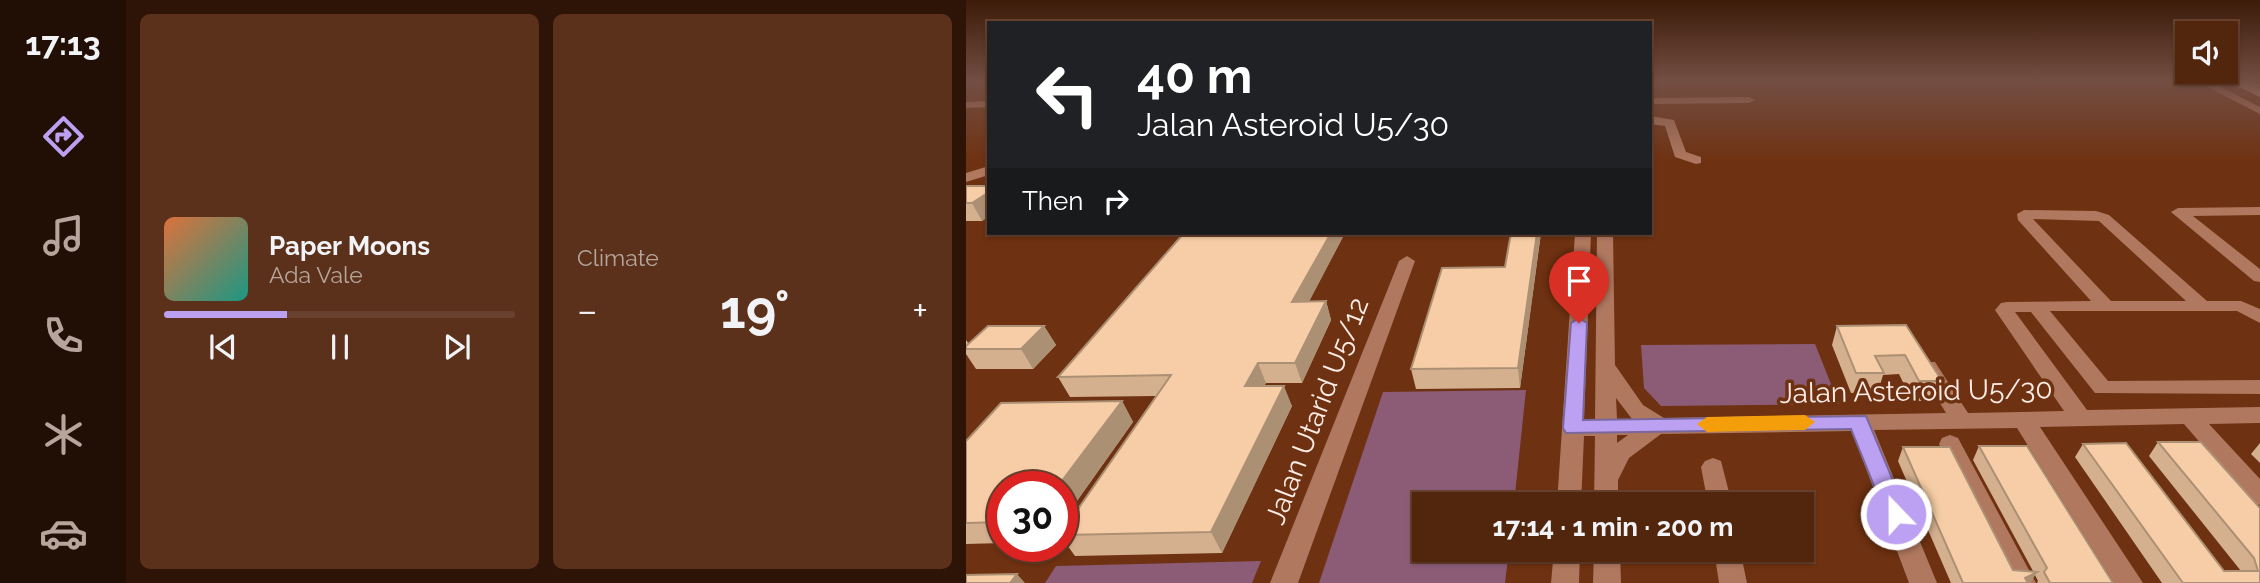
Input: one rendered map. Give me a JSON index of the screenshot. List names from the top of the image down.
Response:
{
  "streets": {
    "street": ["Jalan Asteroid U5/30", "Jalan Utarid U5/12"]
  },
  "page": {
    "tabs": "17:13",
    "tile": "Climate",
    "turn": ["40 m", "Jalan Asteroid U5/30"],
    "then": "Then",
    "song": ["Paper Moons", "Ada Vale"],
    "heat": ["−", "19°", "+"],
    "limit": "30",
    "trip": "17:14 · 1 min · 200 m"
  }
}
